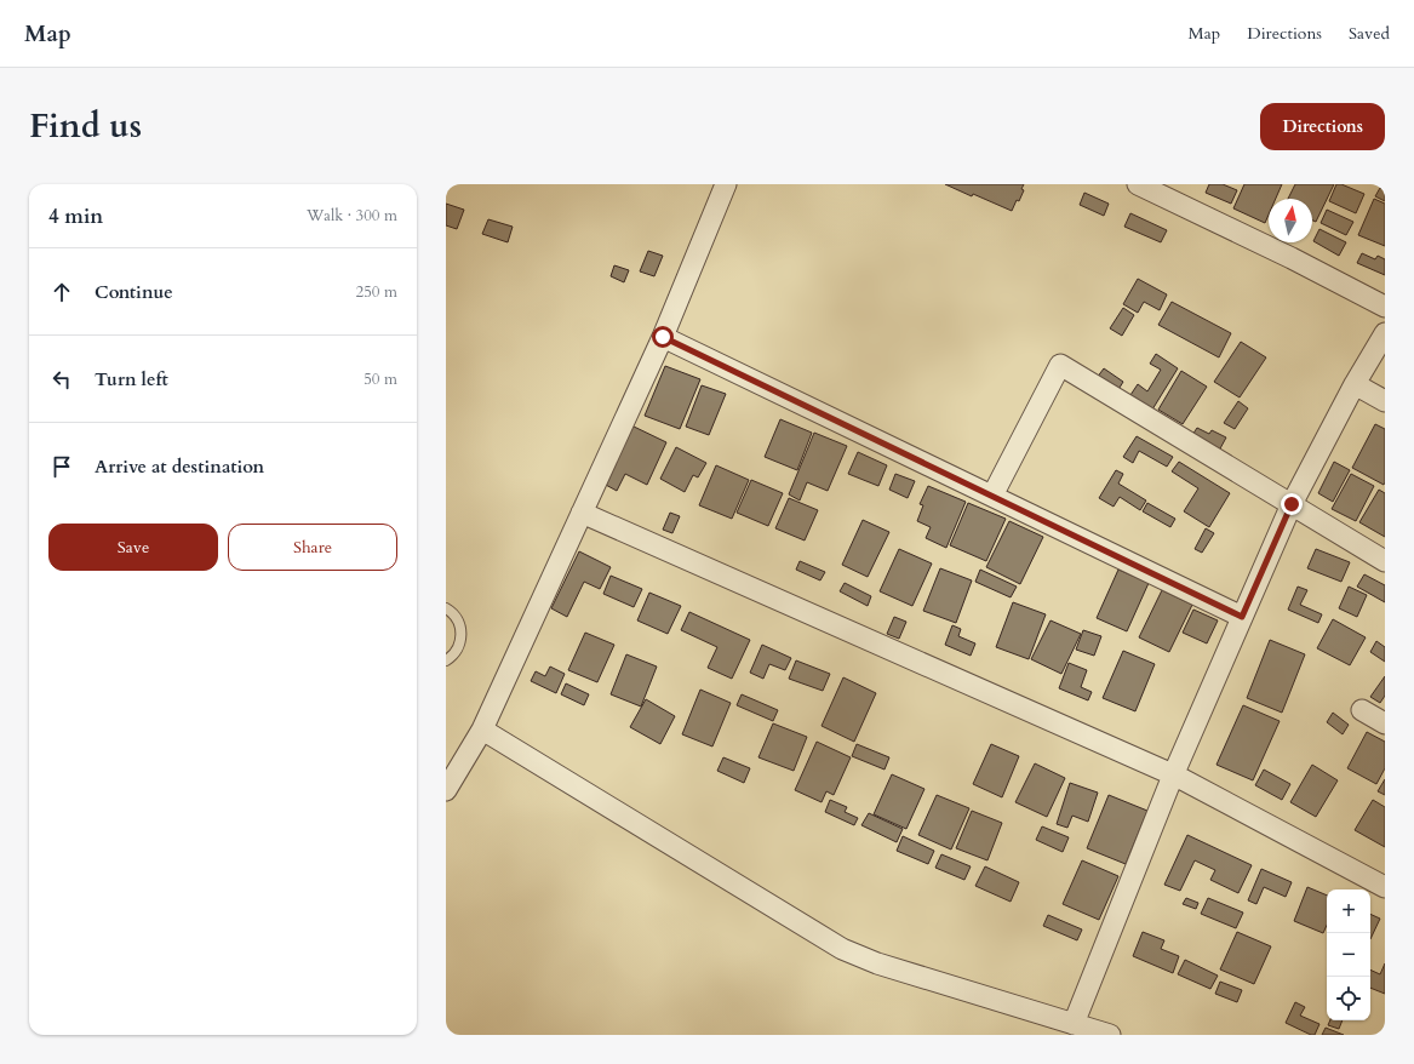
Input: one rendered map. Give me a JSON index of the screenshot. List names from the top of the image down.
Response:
{
  "north": "top",
  "page": {
    "header": "Map",
    "nav": ["Map", "Directions", "Saved"],
    "title": "Find us",
    "buttons": [
      "Directions",
      ["Save", "Share"]
    ],
    "heading": ["4 min", "Walk · 300 m"],
    "list": [
      ["Continue", "250 m"],
      ["Turn left", "50 m"],
      "Arrive at destination"
    ],
    "map_buttons": ["+", "−"]
  }
}
